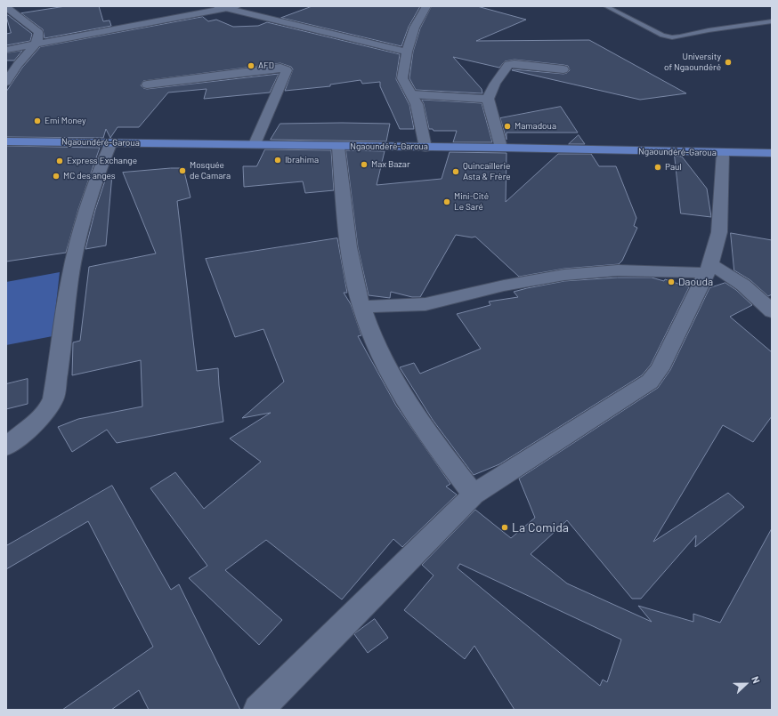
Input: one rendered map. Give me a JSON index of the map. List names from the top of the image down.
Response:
{
  "streets": {
    "highway": ["Ngaoundéré-Garoua"]
  },
  "places": [
    "University of Ngaoundéré",
    "AFD",
    "Emi Money",
    "Mamadoua",
    "Ibrahima",
    "Express Exchange",
    "Max Bazar",
    "Paul",
    "Mosquée de Camara",
    "Quincaillerie Asta & Frère",
    "MC des anges",
    "Mini-Cité Le Saré",
    "Daouda",
    "La Comida"
  ],
  "north": "right"
}
